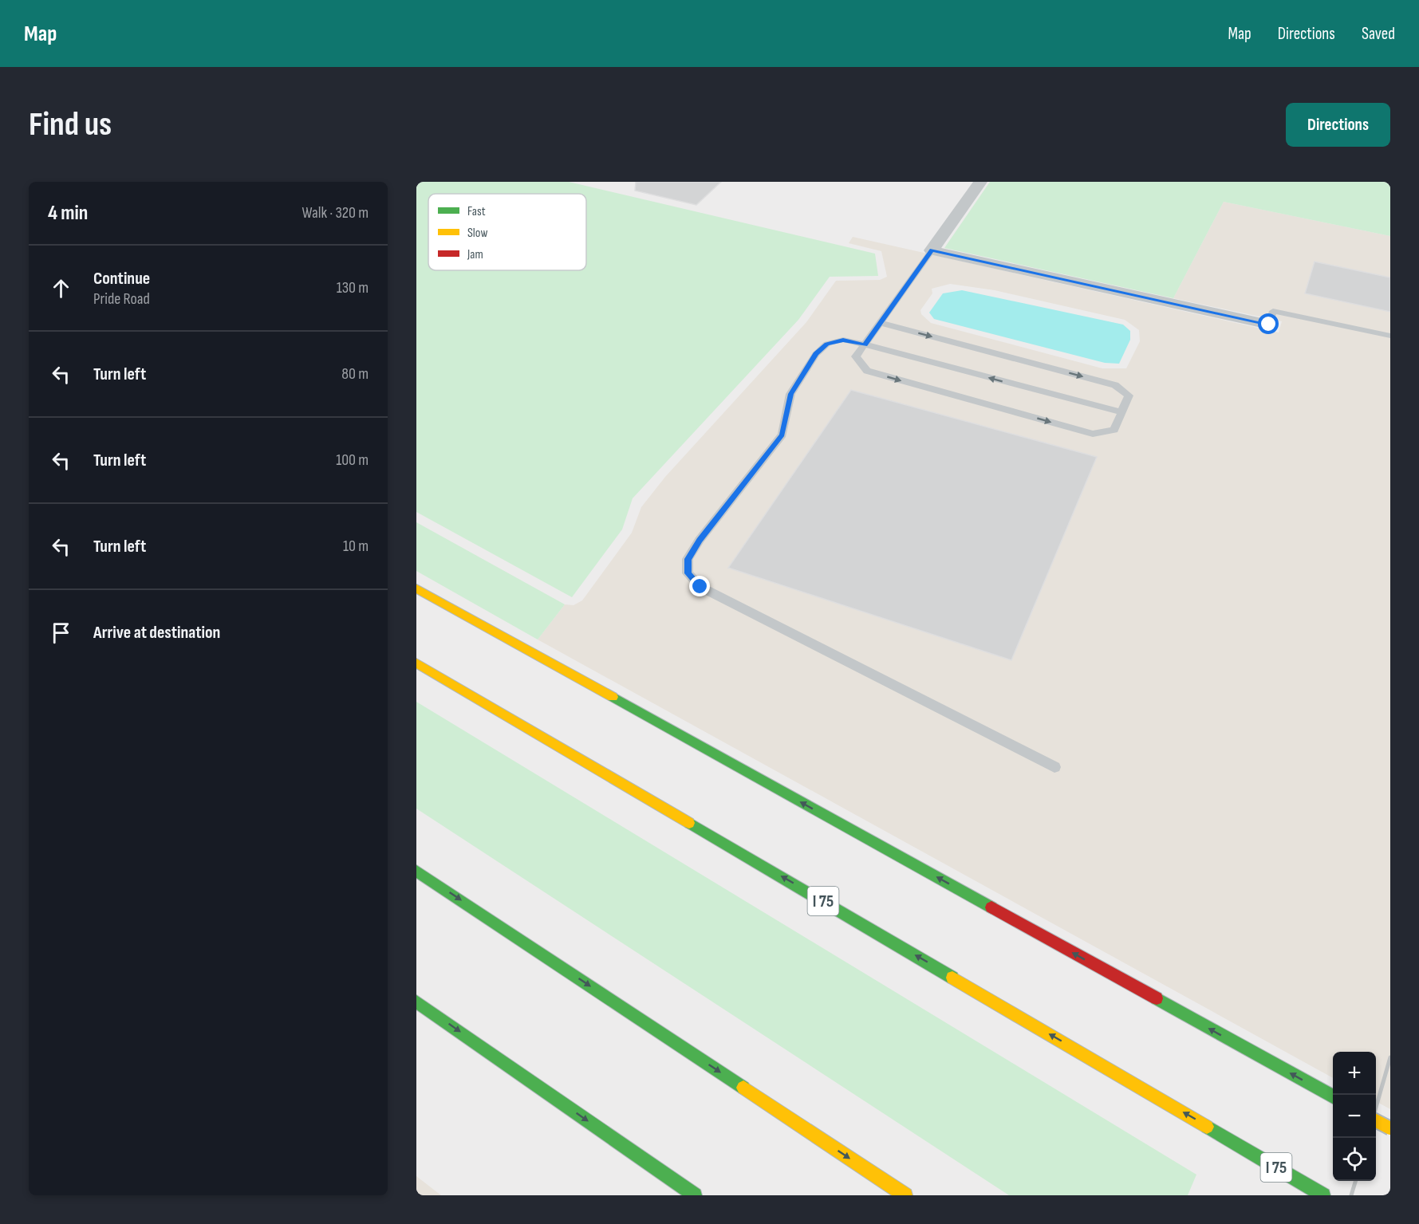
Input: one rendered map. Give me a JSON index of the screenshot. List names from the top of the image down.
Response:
{
  "streets": {
    "highway": ["I 75"]
  },
  "legend": ["Fast", "Slow", "Jam"],
  "page": {
    "header": "Map",
    "nav": ["Map", "Directions", "Saved"],
    "buttons": "Directions",
    "title": "Find us",
    "heading": ["4 min", "Walk · 320 m"],
    "list": [
      ["Continue", "Pride Road", "130 m"],
      ["Turn left", "80 m"],
      ["Turn left", "100 m"],
      ["Turn left", "10 m"],
      "Arrive at destination"
    ],
    "map_buttons": ["+", "−"]
  }
}
